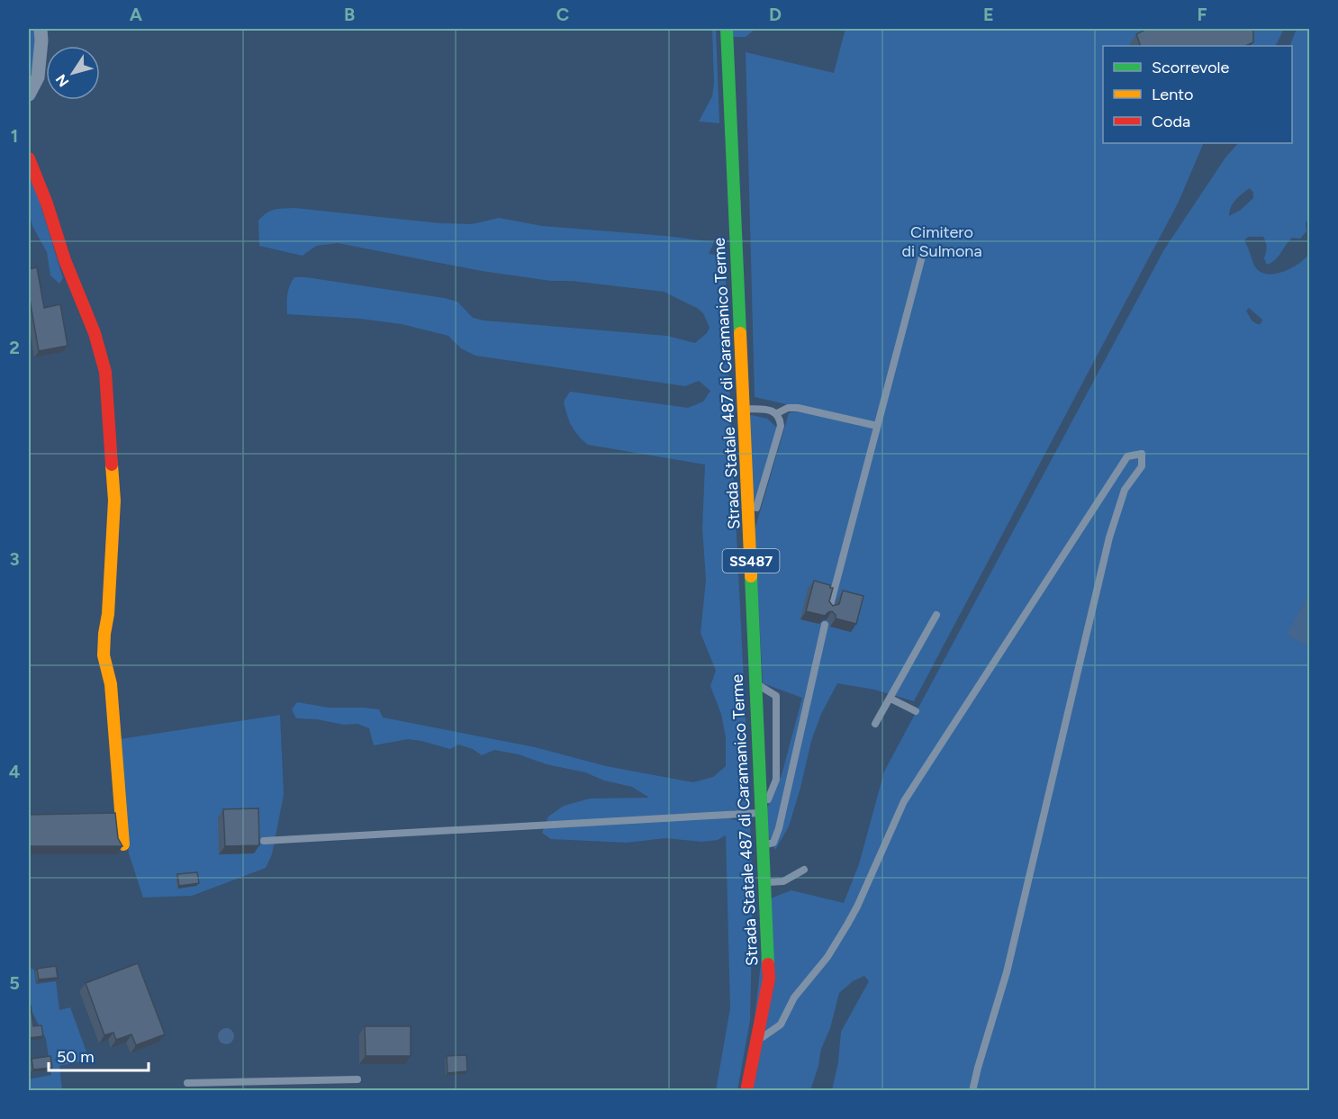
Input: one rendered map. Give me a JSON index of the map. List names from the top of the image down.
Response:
{
  "streets": {
    "main road": ["Strada Statale 487 di Caramanico Terme", "SS487"]
  },
  "parks": ["Cimitero di Sulmona"],
  "legend": ["Scorrevole", "Lento", "Coda"],
  "scale_bar": "50 m",
  "north": "bottom left",
  "grid": {
    "columns": [
      "A",
      "B",
      "C",
      "D",
      "E",
      "F"
    ],
    "rows": [
      "1",
      "2",
      "3",
      "4",
      "5"
    ]
  }
}
